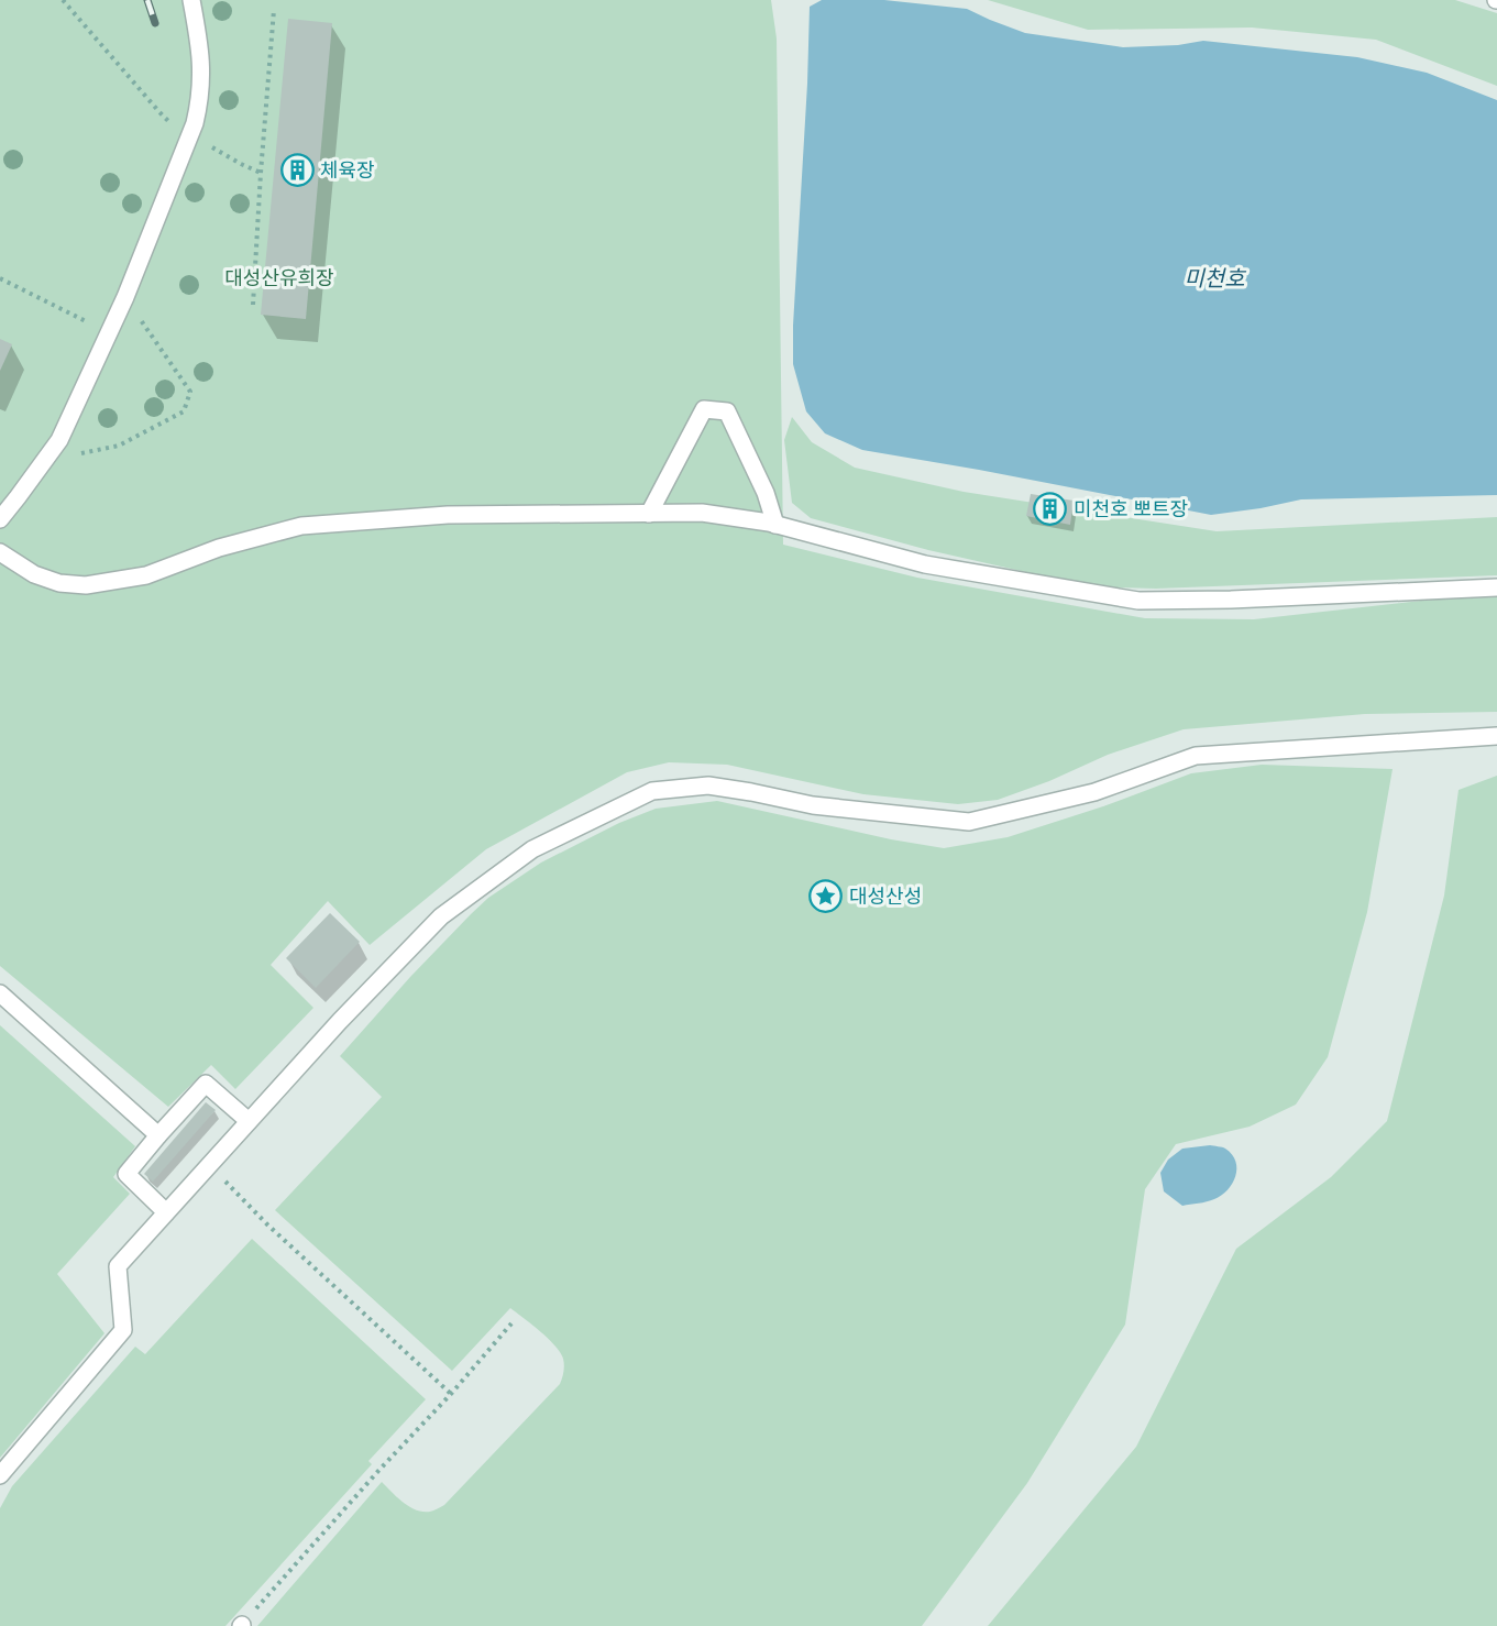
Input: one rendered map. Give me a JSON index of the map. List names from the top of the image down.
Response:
{
  "water": ["미천호"],
  "parks": ["대성산유희장"],
  "places": {
    "building": ["체육장", "미천호 뽀트장"],
    "place": ["대성산성"]
  }
}
